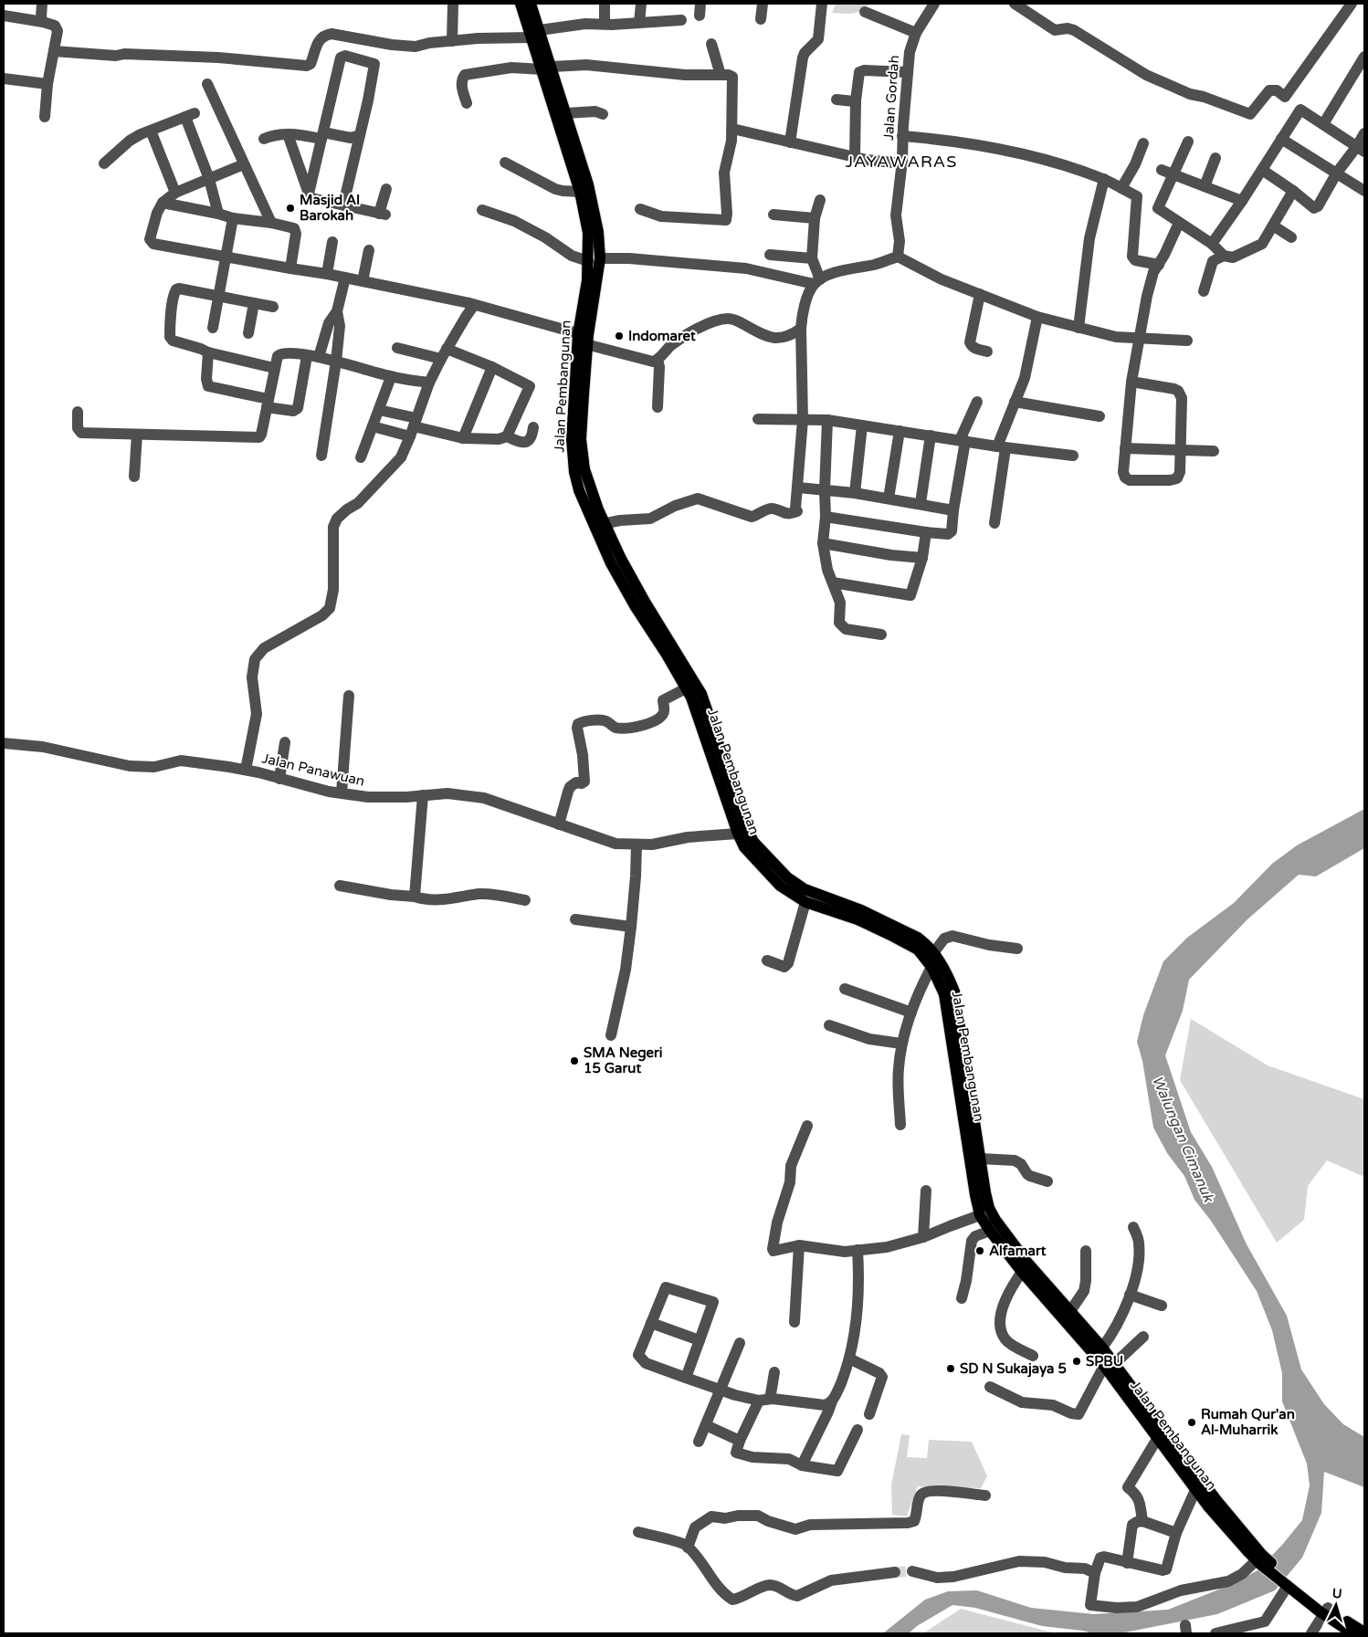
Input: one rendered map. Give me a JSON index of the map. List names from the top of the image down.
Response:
{
  "streets": {
    "main road": ["Jalan Pembangunan"],
    "street": ["Jalan Gordah", "Jalan Panawuan"]
  },
  "crossings": [
    ["Jalan Pembangunan", "Jalan Panawuan"]
  ],
  "districts": ["JAYAWARAS"],
  "water": ["Walungan Cimanuk"],
  "places": [
    "Masjid Al Barokah",
    "Indomaret",
    "SMA Negeri 15 Garut",
    "Alfamart",
    "SPBU",
    "SD N Sukajaya 5",
    "Rumah Qur'an Al-Muharrik"
  ],
  "north": "top"
}
